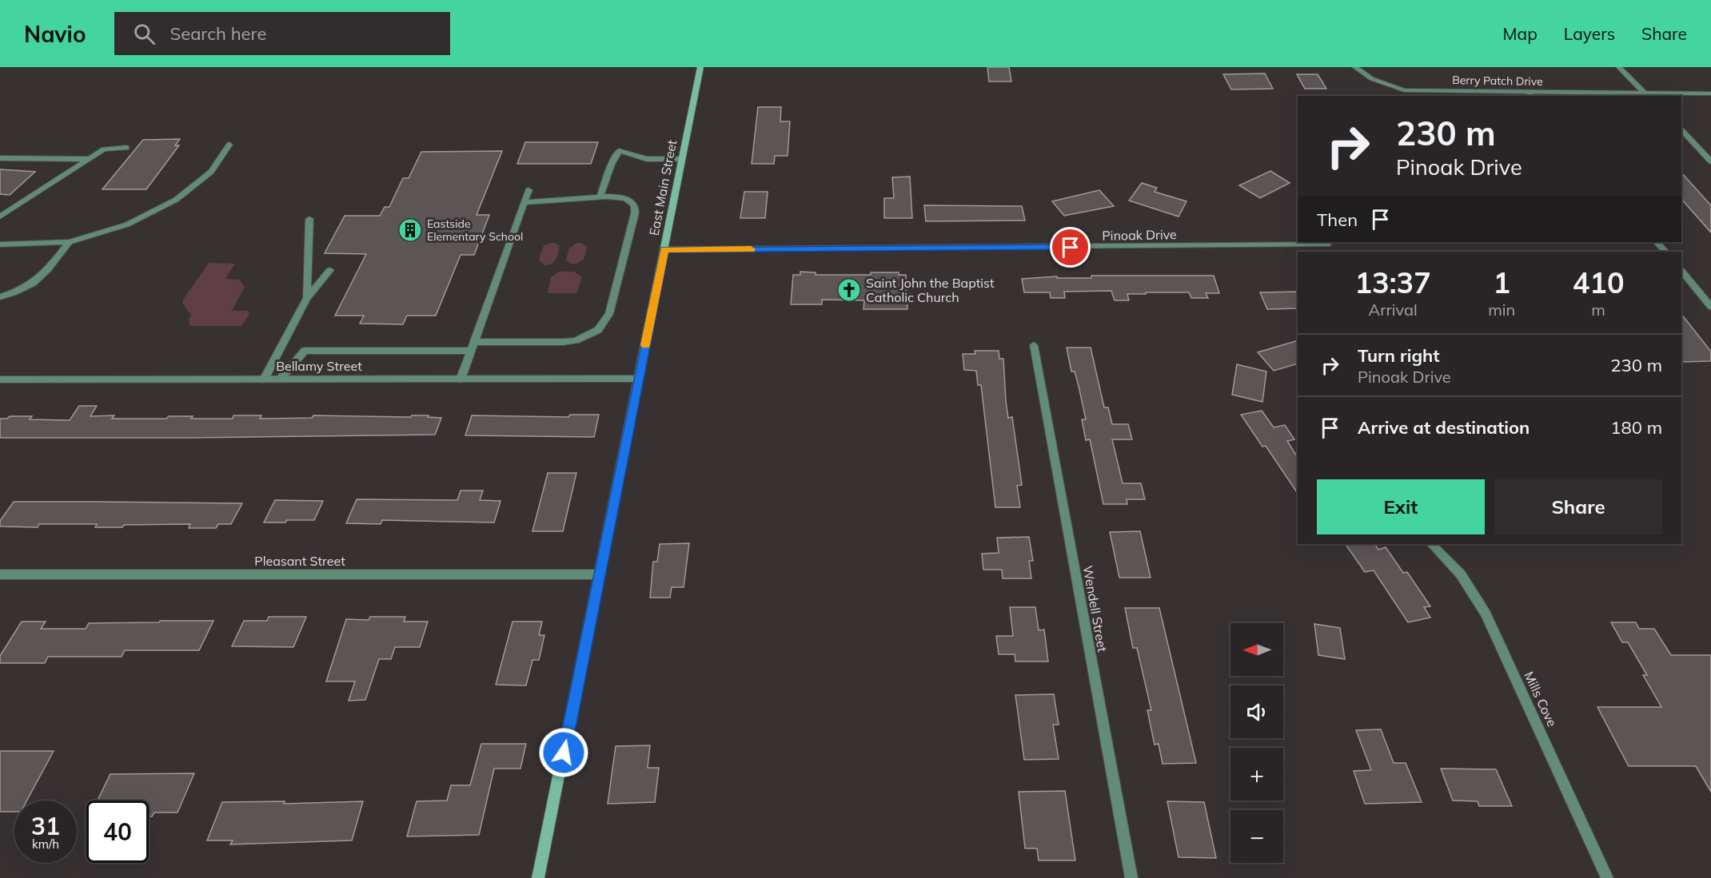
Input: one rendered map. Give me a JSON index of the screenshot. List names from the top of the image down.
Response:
{
  "streets": {
    "street": [
      "Berry Patch Drive",
      "East Main Street",
      "Pinoak Drive",
      "Bellamy Street",
      "Pleasant Street",
      "Wendell Street",
      "Mills Cove"
    ]
  },
  "crossings": [
    ["East Main Street", "Pinoak Drive"],
    ["East Main Street", "Bellamy Street"],
    ["East Main Street", "Pleasant Street"]
  ],
  "places": {
    "building": ["Eastside Elementary School"],
    "church": ["Saint John the Baptist Catholic Church"]
  },
  "north": "left",
  "page": {
    "header": "Navio",
    "search": "Search here",
    "nav": ["Map", "Layers", "Share"],
    "turn": ["230 m", "Pinoak Drive"],
    "then": "Then",
    "eta": [
      "13:37",
      "Arrival",
      "1",
      "min",
      "410",
      "m"
    ],
    "list": [
      {
        "name": "Turn right",
        "note": "Pinoak Drive",
        "value": "230 m"
      },
      {
        "name": "Arrive at destination",
        "value": "180 m"
      }
    ],
    "buttons": ["Exit", "Share"],
    "map_buttons": ["+", "−"],
    "speed": "31 km/h",
    "limit": "40"
  }
}
